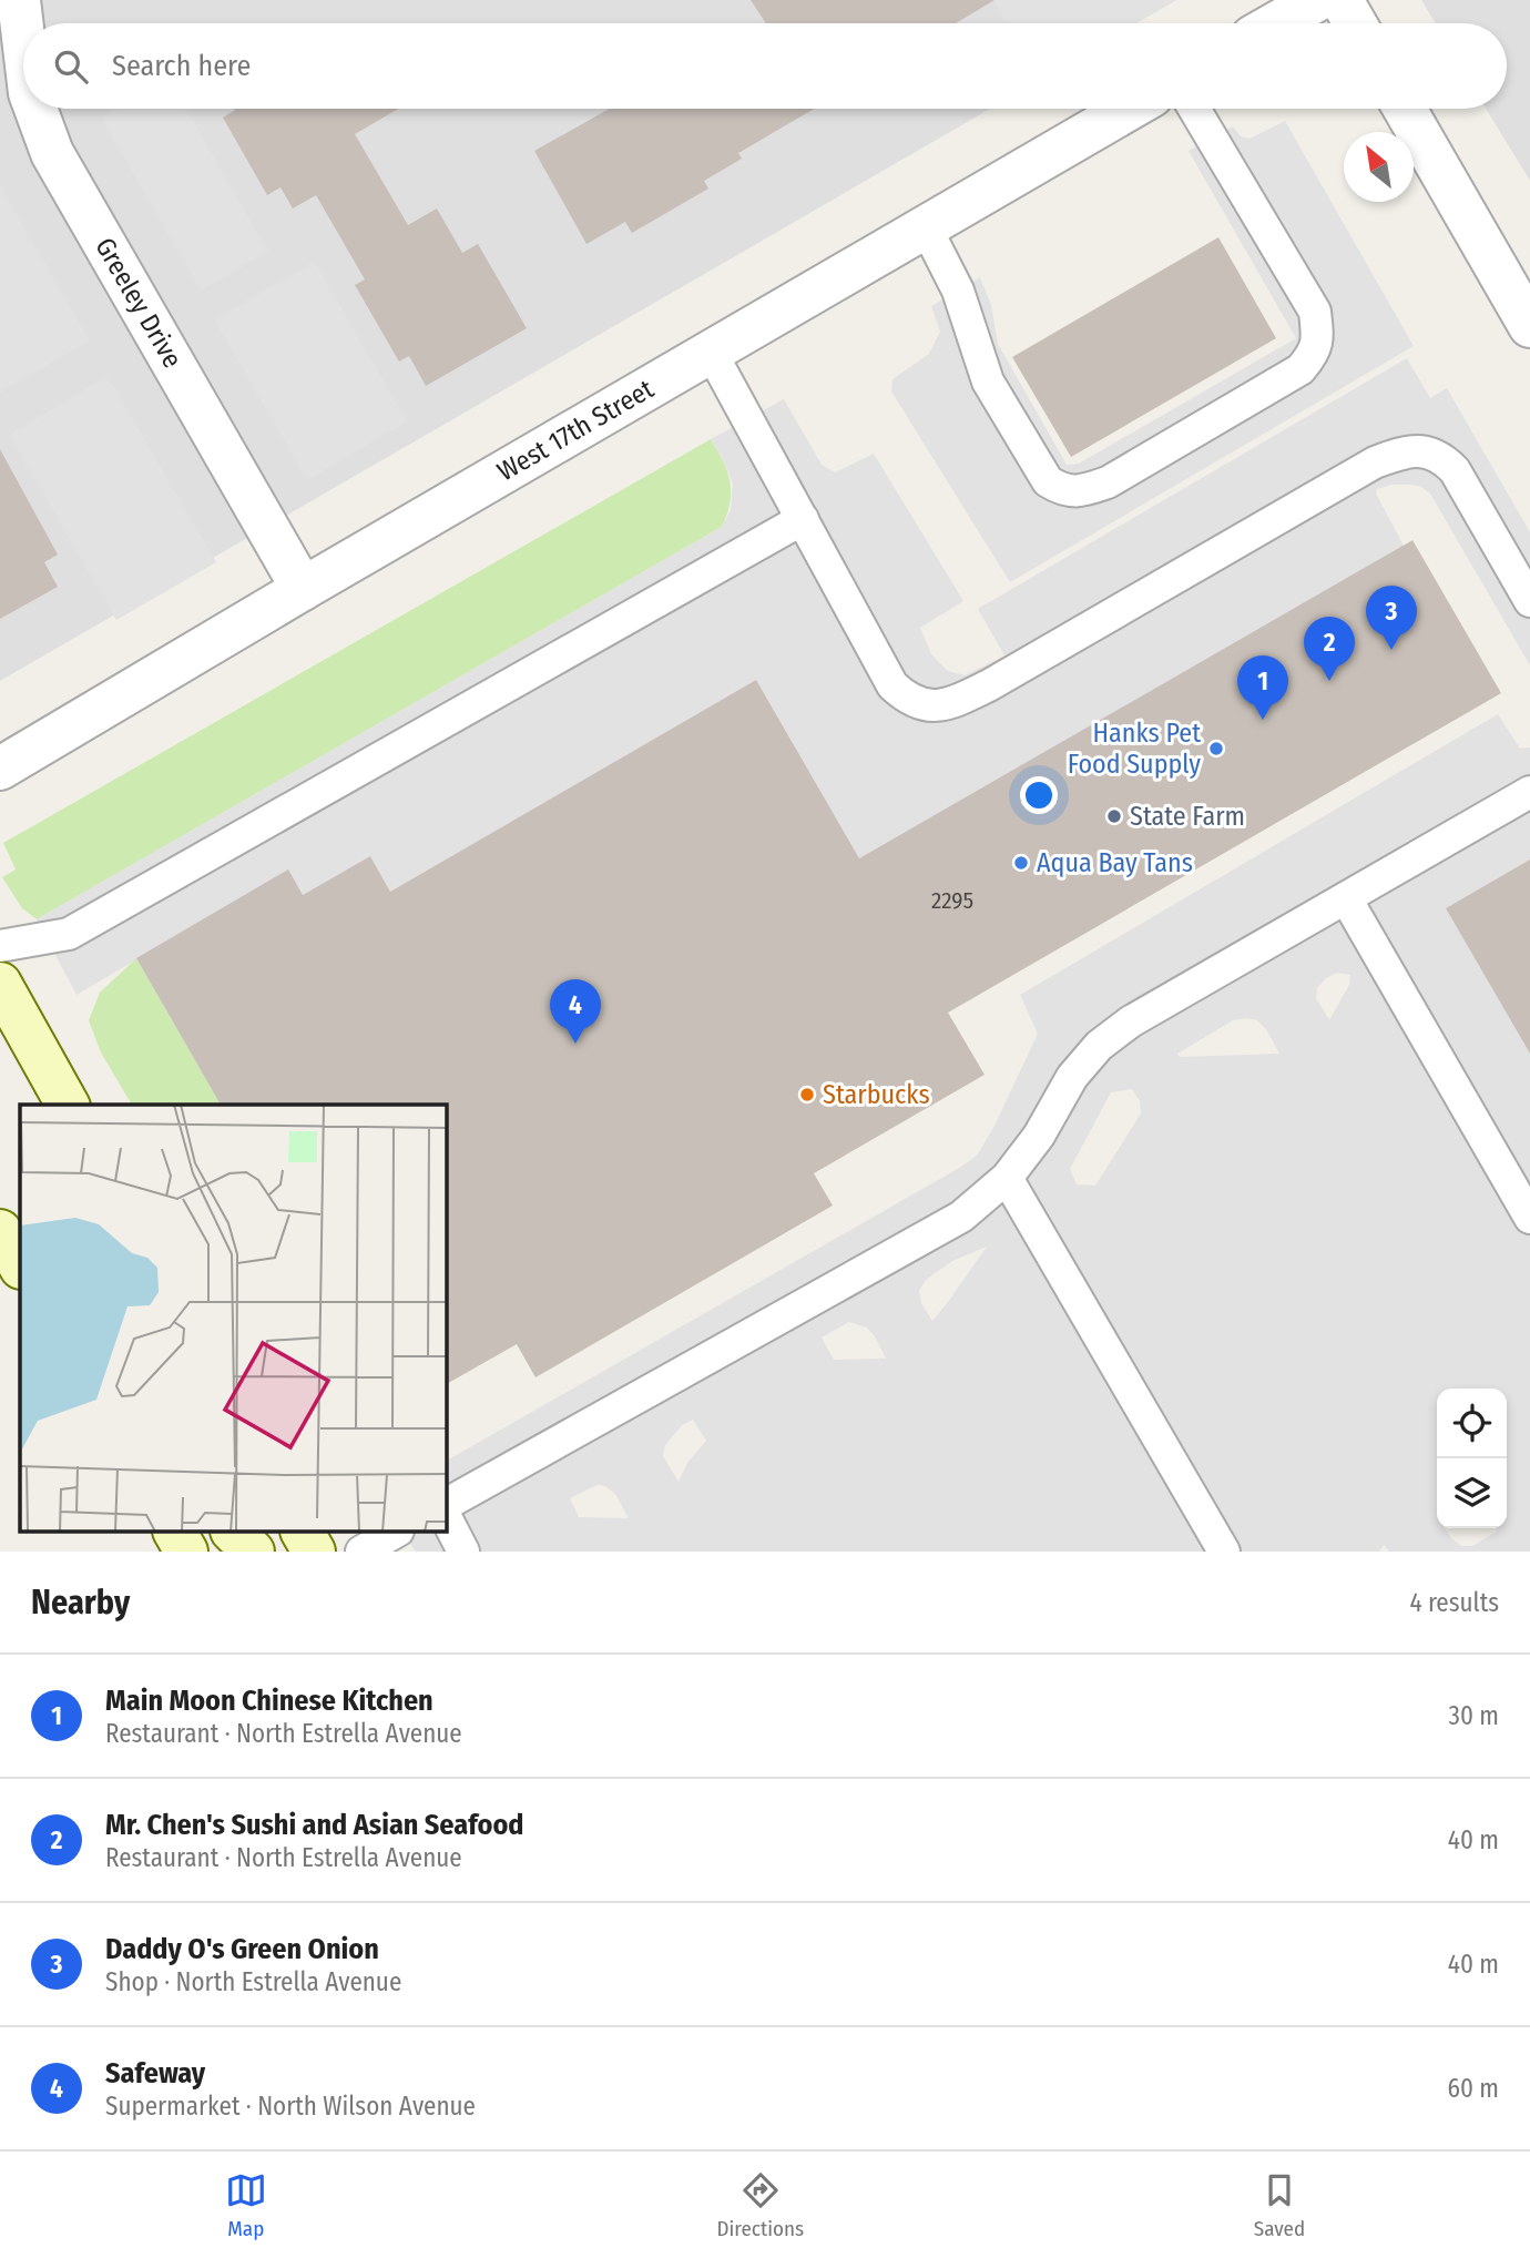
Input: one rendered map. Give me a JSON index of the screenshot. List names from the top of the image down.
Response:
{
  "streets": {
    "street": ["Greeley Drive", "West 17th Street"]
  },
  "crossings": [
    ["Greeley Drive", "West 17th Street"]
  ],
  "places": [
    "Hanks Pet Food Supply",
    "State Farm",
    "Aqua Bay Tans",
    "Starbucks"
  ],
  "house_numbers": ["2295"],
  "north": "top left",
  "page": {
    "search": "Search here",
    "pins": [
      "3",
      "2",
      "1",
      "4"
    ],
    "heading": ["Nearby", "4 results"],
    "list": [
      {
        "mark": "1",
        "name": "Main Moon Chinese Kitchen",
        "note": "Restaurant · North Estrella Avenue",
        "value": "30 m"
      },
      {
        "mark": "2",
        "name": "Mr. Chen's Sushi and Asian Seafood",
        "note": "Restaurant · North Estrella Avenue",
        "value": "40 m"
      },
      {
        "mark": "3",
        "name": "Daddy O's Green Onion",
        "note": "Shop · North Estrella Avenue",
        "value": "40 m"
      },
      {
        "mark": "4",
        "name": "Safeway",
        "note": "Supermarket · North Wilson Avenue",
        "value": "60 m"
      }
    ],
    "nav": ["Map", "Directions", "Saved"]
  }
}
